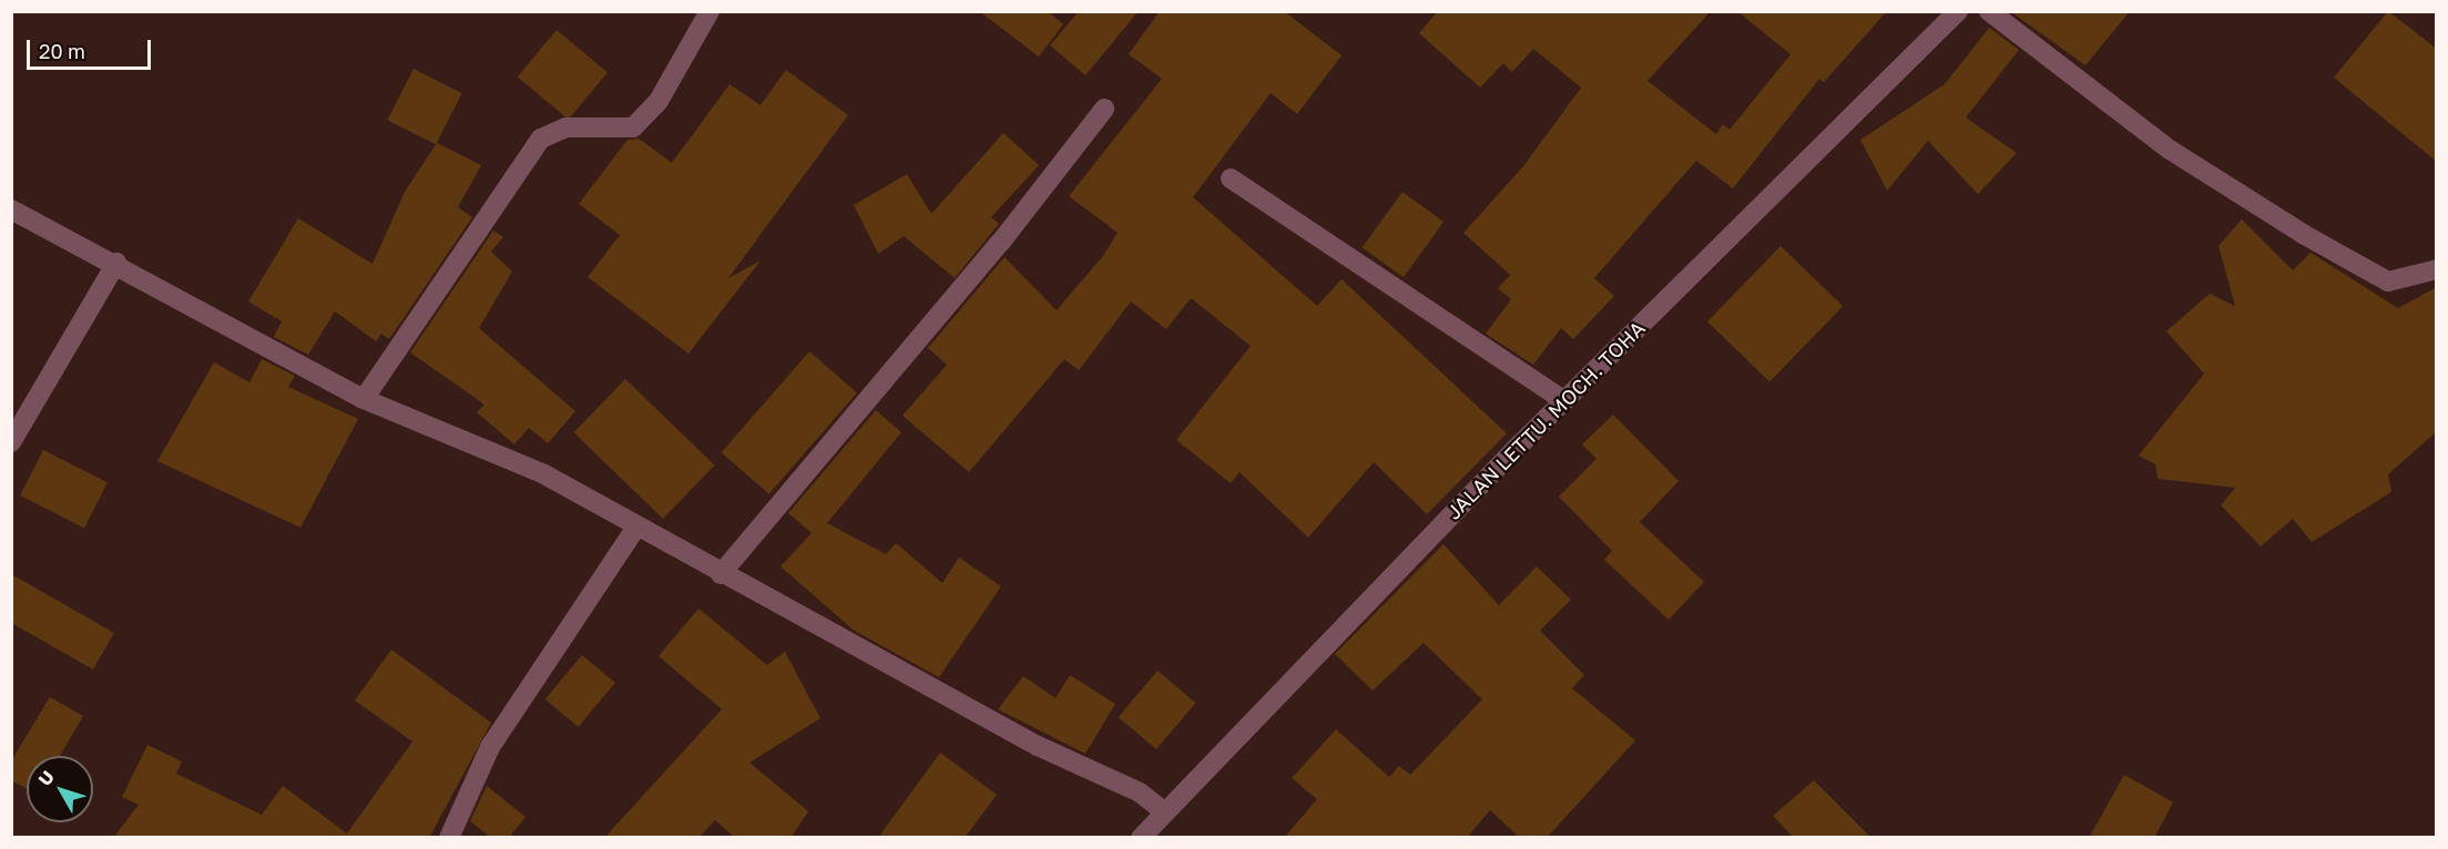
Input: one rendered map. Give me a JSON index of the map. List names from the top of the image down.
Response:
{
  "streets": {
    "street": ["JALAN LETTU. MOCH. TOHA"]
  },
  "scale_bar": "20 m",
  "north": "top left"
}
